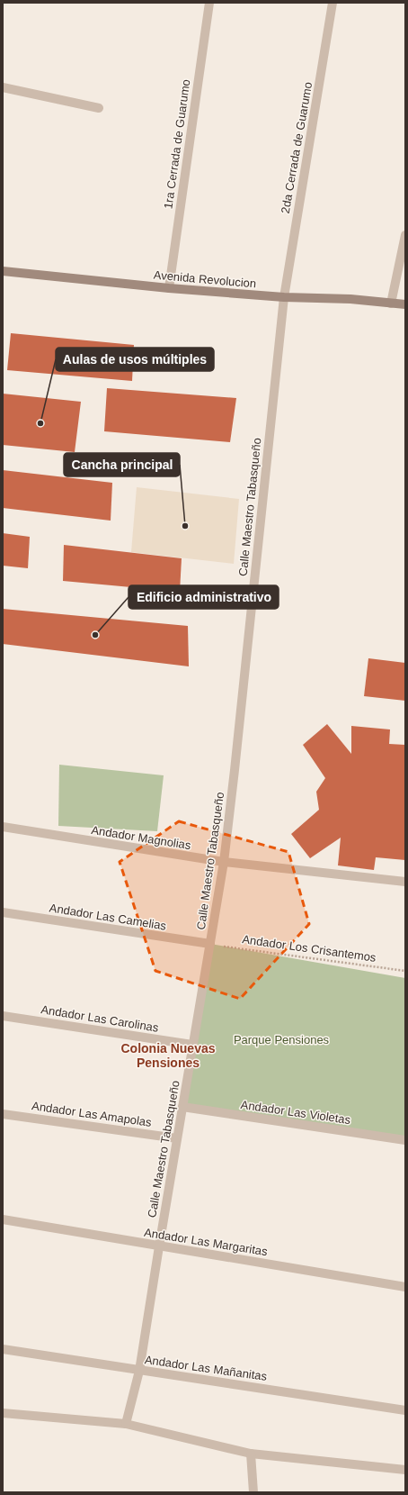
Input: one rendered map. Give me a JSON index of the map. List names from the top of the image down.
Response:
{
  "streets": {
    "street": [
      "1ra Cerrada de Guarumo",
      "2da Cerrada de Guarumo",
      "Avenida Revolucion",
      "Calle Maestro Tabasqueño",
      "Andador Magnolias",
      "Andador Las Camelias",
      "Andador Las Carolinas",
      "Andador Las Violetas",
      "Andador Las Amapolas",
      "Andador Las Margaritas",
      "Andador Las Mañanitas"
    ],
    "path": ["Andador Los Crisantemos"]
  },
  "crossings": [
    ["1ra Cerrada de Guarumo", "Avenida Revolucion"],
    ["2da Cerrada de Guarumo", "Avenida Revolucion"],
    ["2da Cerrada de Guarumo", "Calle Maestro Tabasqueño"],
    ["Avenida Revolucion", "Calle Maestro Tabasqueño"],
    ["Calle Maestro Tabasqueño", "Andador Magnolias"],
    ["Calle Maestro Tabasqueño", "Andador Las Camelias"],
    ["Calle Maestro Tabasqueño", "Andador Los Crisantemos"],
    ["Calle Maestro Tabasqueño", "Andador Las Carolinas"],
    ["Calle Maestro Tabasqueño", "Andador Las Violetas"],
    ["Calle Maestro Tabasqueño", "Andador Las Amapolas"],
    ["Calle Maestro Tabasqueño", "Andador Las Margaritas"],
    ["Calle Maestro Tabasqueño", "Andador Las Mañanitas"],
    ["Andador Las Camelias", "Andador Los Crisantemos"]
  ],
  "districts": ["Colonia Nuevas Pensiones"],
  "parks": ["Parque Pensiones"],
  "places": ["Aulas de usos múltiples", "Cancha principal", "Edificio administrativo"]
}
